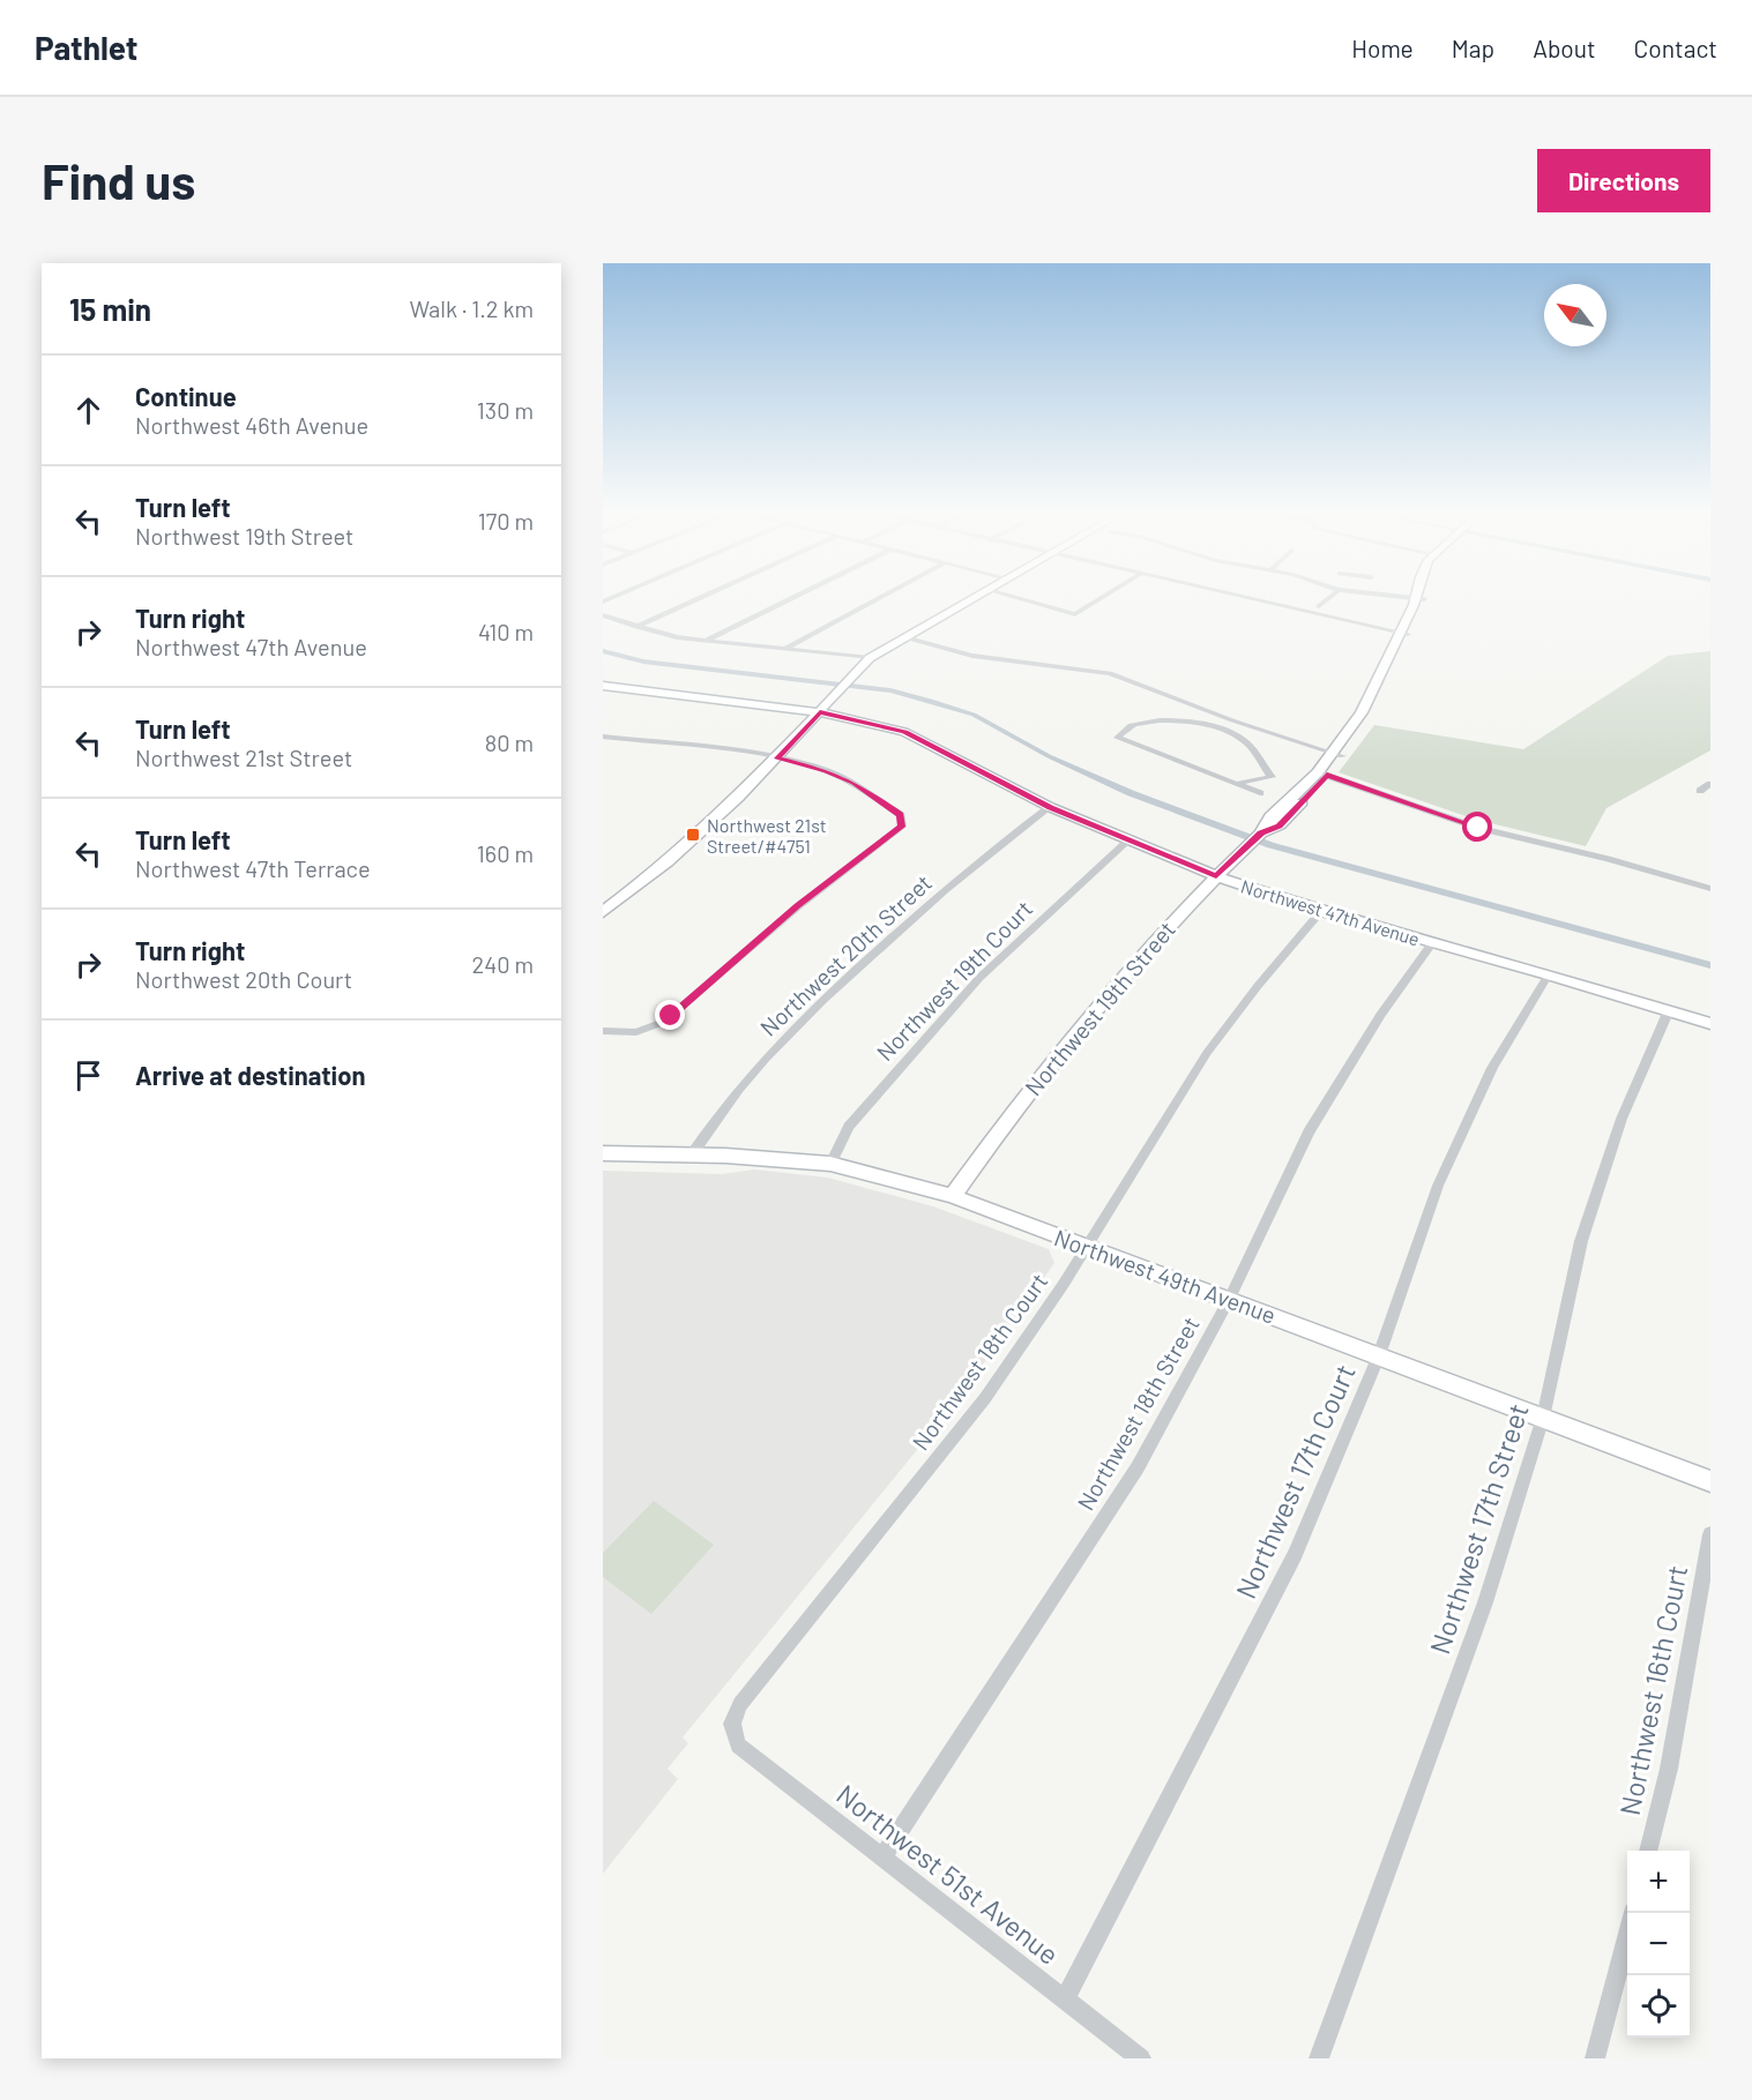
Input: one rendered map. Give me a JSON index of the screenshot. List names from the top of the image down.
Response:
{
  "streets": {
    "street": [
      "Northwest 47th Avenue",
      "Northwest 20th Street",
      "Northwest 19th Court",
      "Northwest 19th Street",
      "Northwest 49th Avenue",
      "Northwest 18th Court",
      "Northwest 18th Street",
      "Northwest 17th Court",
      "Northwest 17th Street",
      "Northwest 16th Court",
      "Northwest 51st Avenue"
    ]
  },
  "crossings": [
    ["Northwest 47th Avenue", "Northwest 20th Street"],
    ["Northwest 47th Avenue", "Northwest 19th Court"],
    ["Northwest 47th Avenue", "Northwest 19th Street"],
    ["Northwest 47th Avenue", "Northwest 18th Court"],
    ["Northwest 47th Avenue", "Northwest 18th Street"],
    ["Northwest 47th Avenue", "Northwest 17th Court"],
    ["Northwest 47th Avenue", "Northwest 17th Street"],
    ["Northwest 20th Street", "Northwest 49th Avenue"],
    ["Northwest 19th Court", "Northwest 49th Avenue"],
    ["Northwest 19th Street", "Northwest 49th Avenue"],
    ["Northwest 49th Avenue", "Northwest 18th Court"],
    ["Northwest 49th Avenue", "Northwest 18th Street"],
    ["Northwest 49th Avenue", "Northwest 17th Court"],
    ["Northwest 49th Avenue", "Northwest 17th Street"],
    ["Northwest 18th Court", "Northwest 51st Avenue"],
    ["Northwest 18th Street", "Northwest 51st Avenue"],
    ["Northwest 17th Court", "Northwest 51st Avenue"]
  ],
  "places": {
    "transit": ["Northwest 21st Street/#4751"]
  },
  "north": "top left",
  "page": {
    "header": "Pathlet",
    "nav": [
      "Home",
      "Map",
      "About",
      "Contact"
    ],
    "buttons": "Directions",
    "title": "Find us",
    "heading": ["15 min", "Walk · 1.2 km"],
    "list": [
      ["Continue", "Northwest 46th Avenue", "130 m"],
      ["Turn left", "Northwest 19th Street", "170 m"],
      ["Turn right", "Northwest 47th Avenue", "410 m"],
      ["Turn left", "Northwest 21st Street", "80 m"],
      ["Turn left", "Northwest 47th Terrace", "160 m"],
      ["Turn right", "Northwest 20th Court", "240 m"],
      "Arrive at destination"
    ],
    "map_buttons": ["+", "−"]
  }
}
